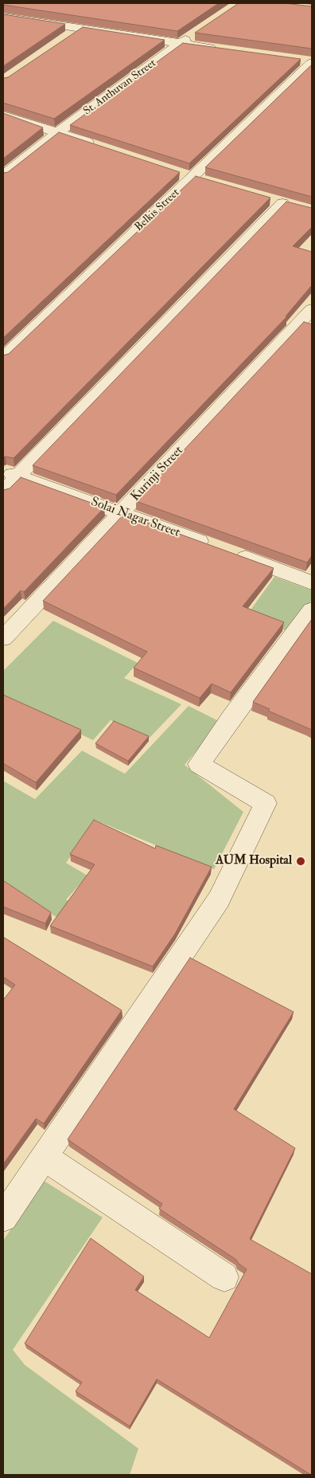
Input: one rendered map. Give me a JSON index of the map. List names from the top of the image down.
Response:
{
  "streets": {
    "street": [
      "St. Anthuvan Street",
      "Belkis Street",
      "Kurinji Street",
      "Solai Nagar Street"
    ]
  },
  "crossings": [
    ["Kurinji Street", "Solai Nagar Street"]
  ],
  "places": ["AUM Hospital"]
}
